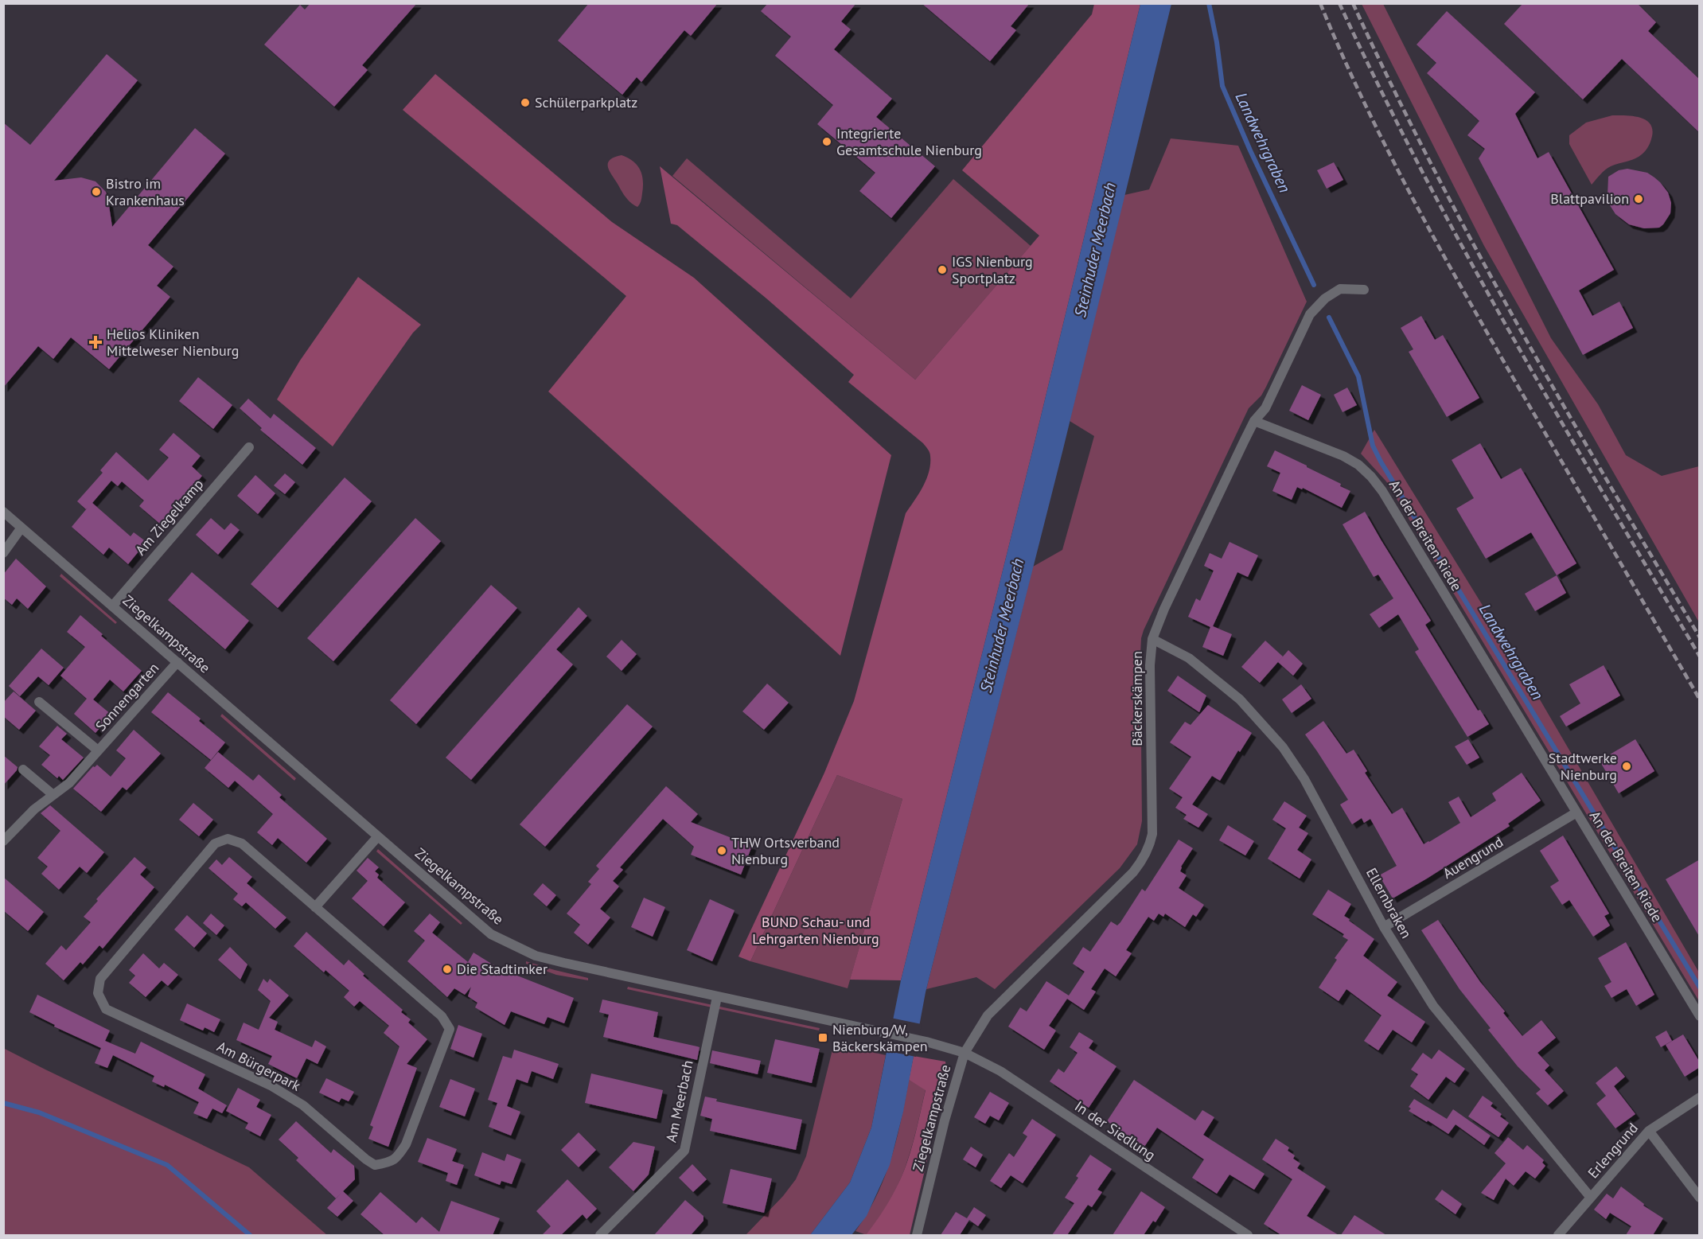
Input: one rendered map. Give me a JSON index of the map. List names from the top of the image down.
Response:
{
  "streets": {
    "street": [
      "Am Ziegelkamp",
      "An der Breiten Riede",
      "Ziegelkampstraße",
      "Sonnengarten",
      "Bäckerskämpen",
      "Auengrund",
      "Ellernbraken",
      "Am Bürgerpark",
      "Am Meerbach",
      "In der Siedlung",
      "Erlengrund"
    ]
  },
  "crossings": [
    ["Am Ziegelkamp", "Ziegelkampstraße"],
    ["An der Breiten Riede", "Bäckerskämpen"],
    ["An der Breiten Riede", "Auengrund"],
    ["Ziegelkampstraße", "Sonnengarten"],
    ["Ziegelkampstraße", "Bäckerskämpen"],
    ["Ziegelkampstraße", "Am Meerbach"],
    ["Ziegelkampstraße", "In der Siedlung"],
    ["Bäckerskämpen", "Ellernbraken"],
    ["Bäckerskämpen", "In der Siedlung"],
    ["Auengrund", "Ellernbraken"],
    ["Ellernbraken", "Erlengrund"]
  ],
  "water": ["Landwehrgraben", "Steinhuder Meerbach"],
  "parks": ["BUND Schau- und Lehrgarten Nienburg"],
  "places": {
    "other": [
      "Schülerparkplatz",
      "Integrierte Gesamtschule Nienburg",
      "Bistro im Krankenhaus",
      "Blattpavilion",
      "IGS Nienburg Sportplatz",
      "Stadtwerke Nienburg",
      "THW Ortsverband Nienburg",
      "Die Stadtimker"
    ],
    "health": ["Helios Kliniken Mittelweser Nienburg"],
    "transit": ["Nienburg/W, Bäckerskämpen"]
  }
}
